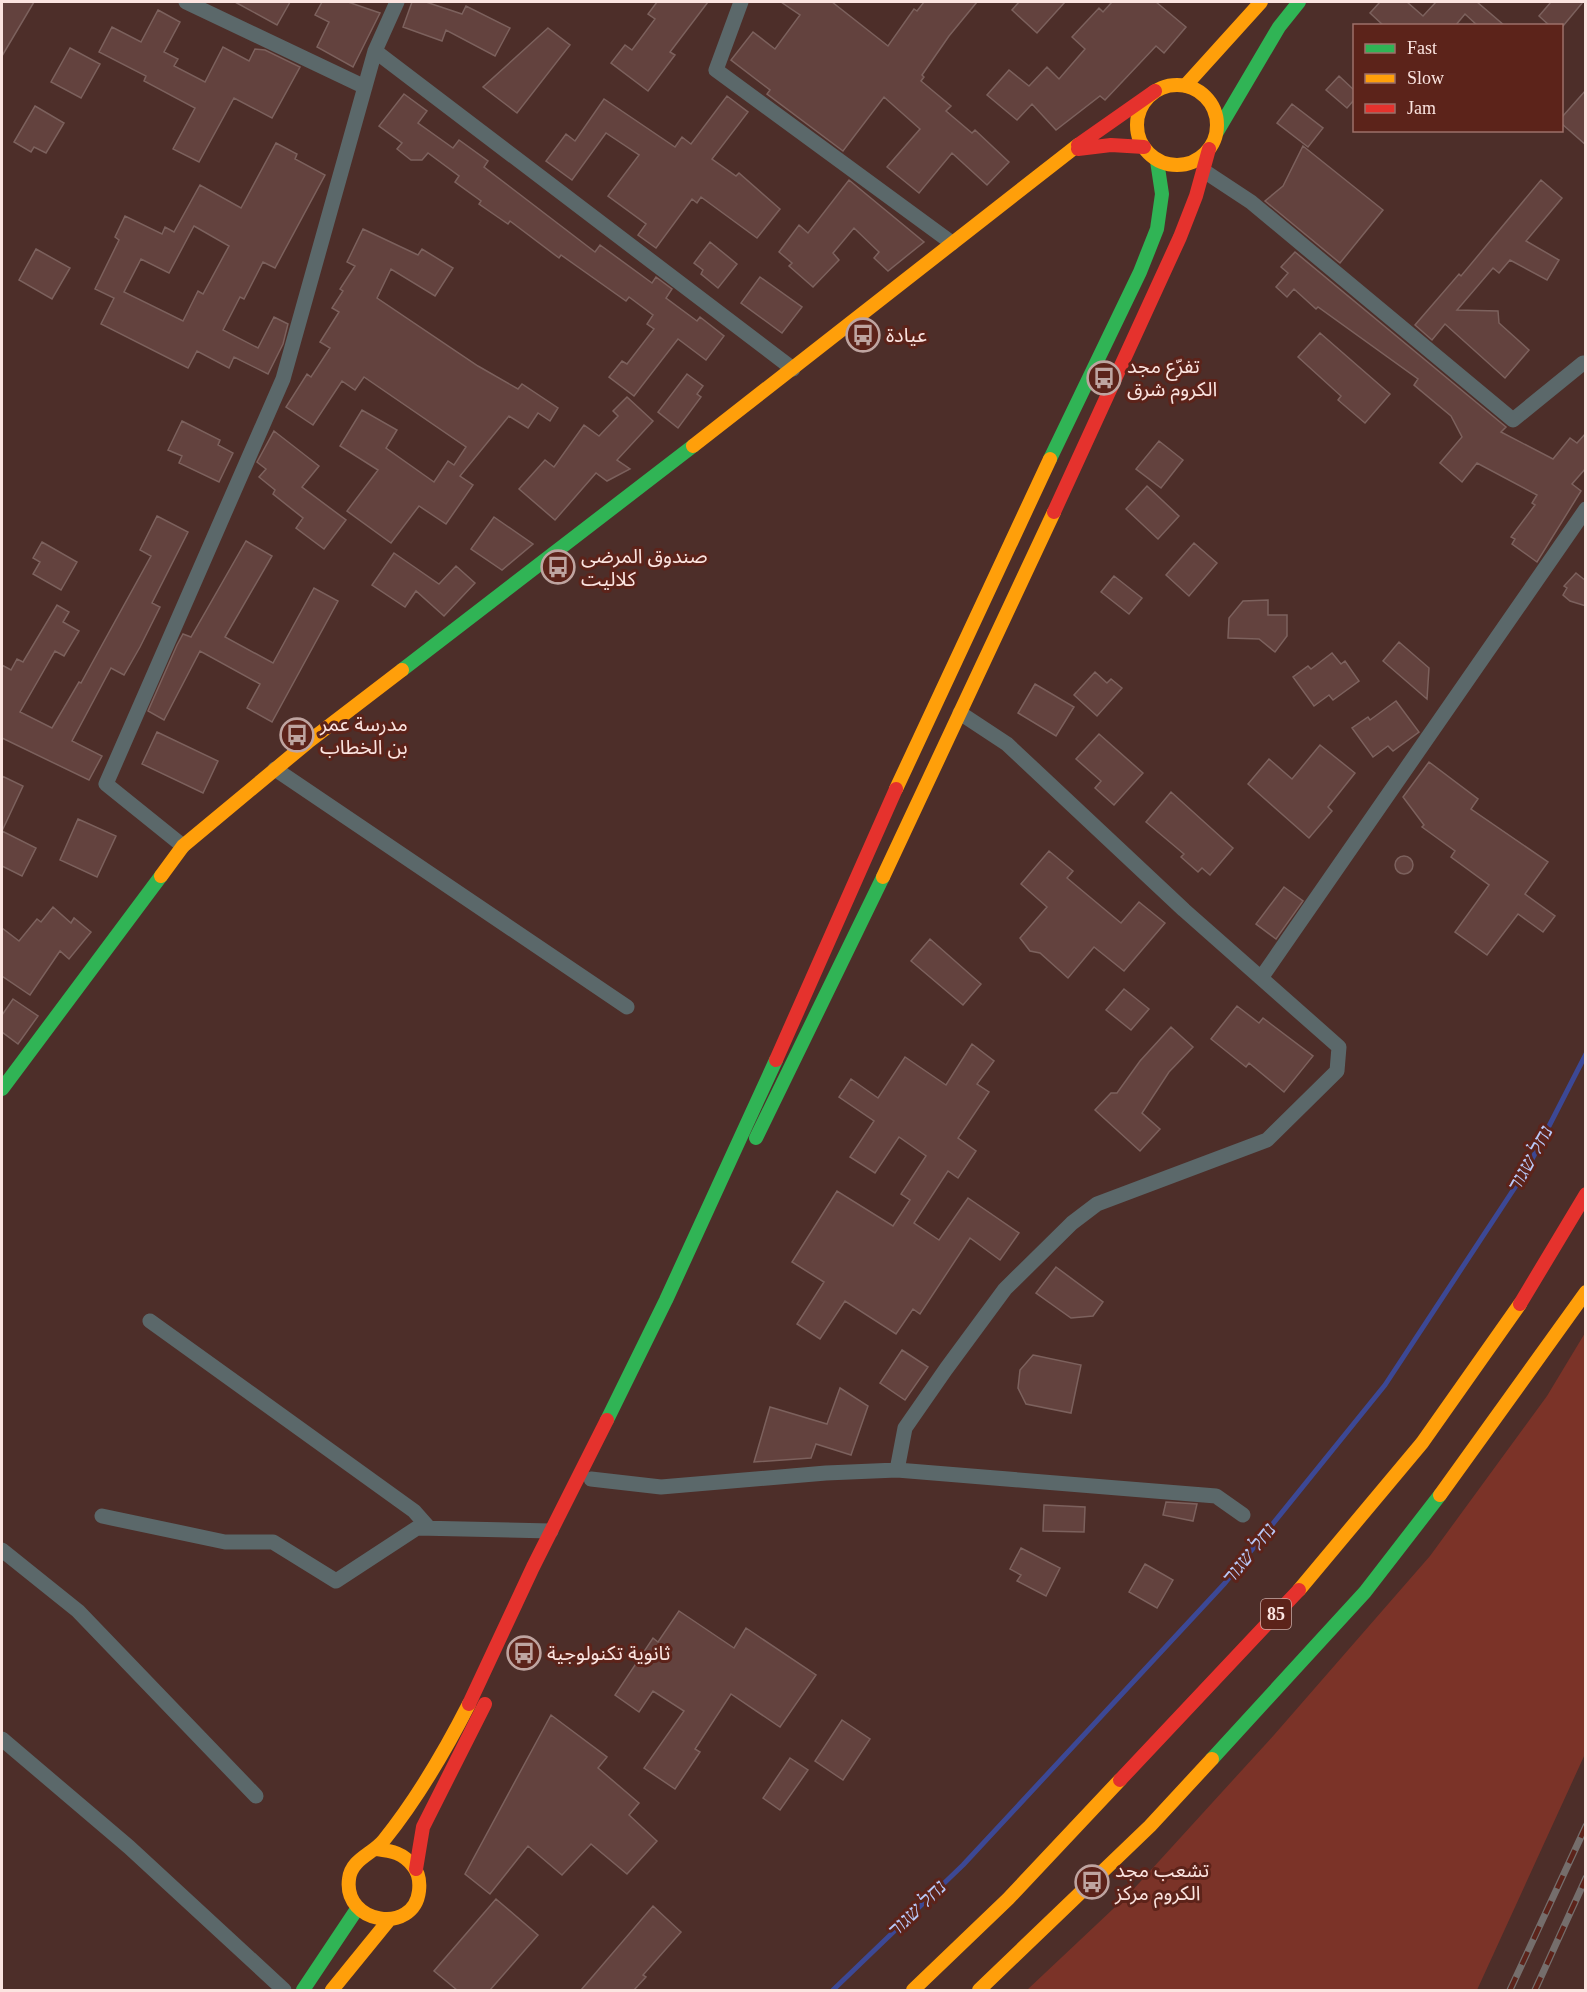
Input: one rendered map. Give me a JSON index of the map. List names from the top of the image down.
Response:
{
  "streets": {
    "main road": ["85"]
  },
  "water": ["נחל שגור"],
  "places": {
    "bus stop": [
      "عيادة",
      "تفرّع مجد الكروم شرق",
      "صندوق المرضى كلاليت",
      "مدرسة عمر بن الخطاب",
      "ثانوية تكنولوجية",
      "تشعب مجد الكروم مركز"
    ]
  },
  "legend": ["Fast", "Slow", "Jam"]
}
